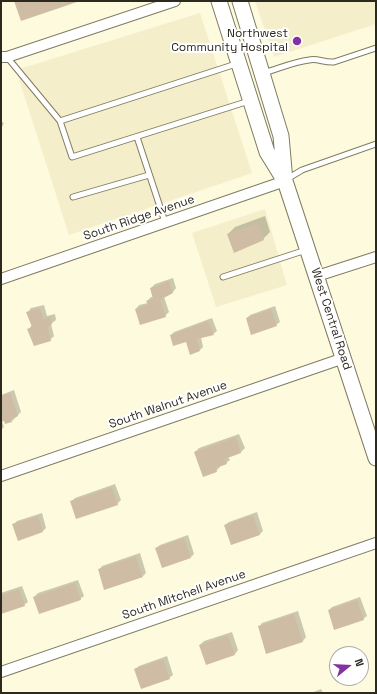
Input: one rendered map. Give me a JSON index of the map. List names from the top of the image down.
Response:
{
  "streets": {
    "main road": ["West Central Road"],
    "street": ["South Ridge Avenue", "South Walnut Avenue", "South Mitchell Avenue"]
  },
  "crossings": [
    ["South Ridge Avenue", "West Central Road"],
    ["West Central Road", "South Walnut Avenue"]
  ],
  "places": ["Northwest Community Hospital"],
  "north": "right"
}
